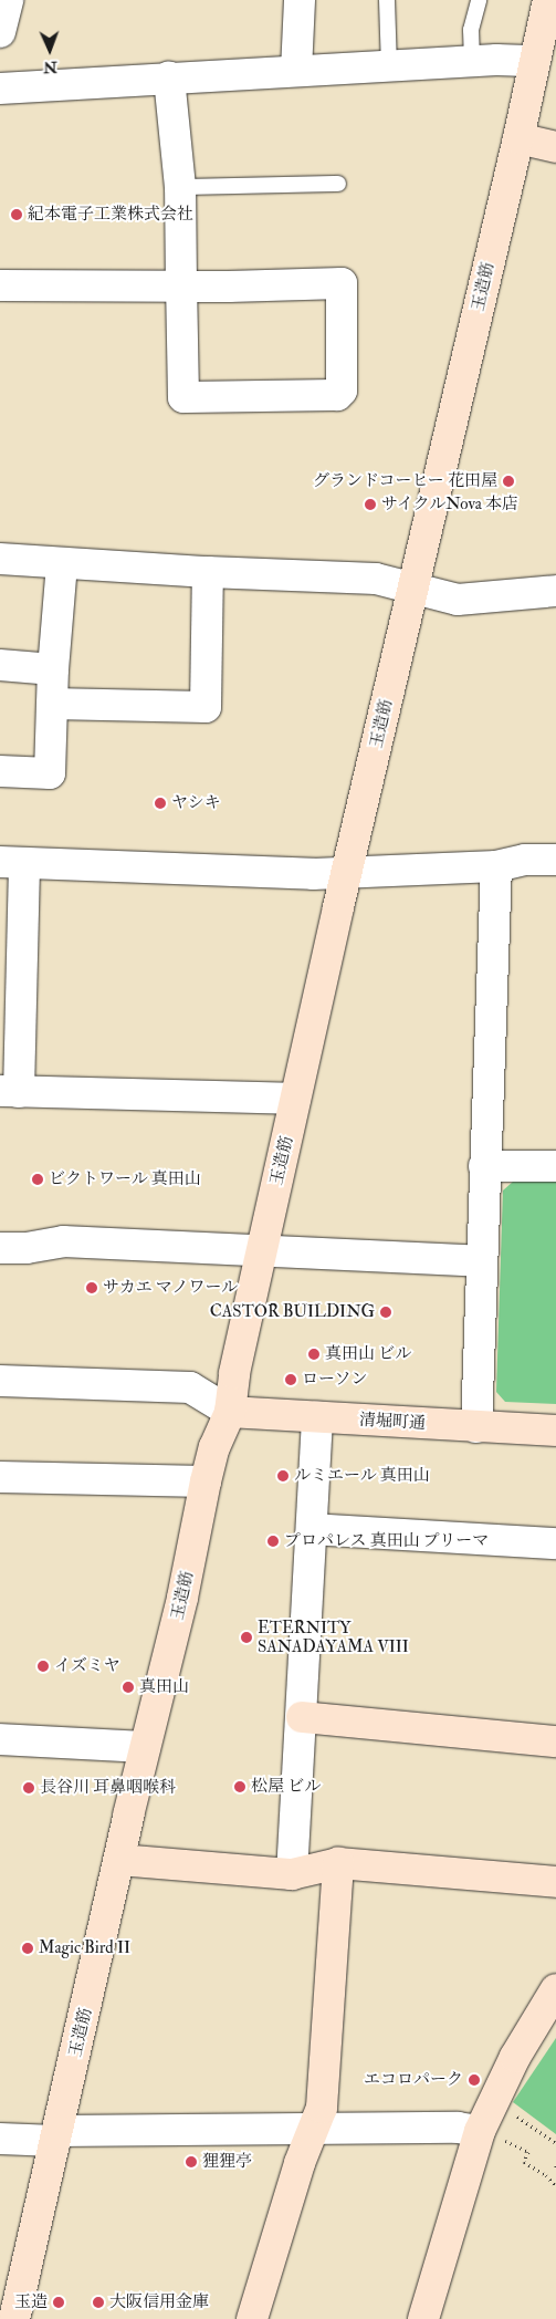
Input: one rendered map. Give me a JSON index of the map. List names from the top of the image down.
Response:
{
  "streets": {
    "street": ["玉造筋", "清堀町通"]
  },
  "crossings": [
    ["玉造筋", "清堀町通"]
  ],
  "places": [
    "紀本電子工業株式会社",
    "グランドコーヒー 花田屋",
    "サイクルNova 本店",
    "ヤシキ",
    "ビクトワール 真田山",
    "サカエ マノワール",
    "CASTOR BUILDING",
    "真田山 ビル",
    "ローソン",
    "ルミエール 真田山",
    "プロパレス 真田山 プリーマ",
    "ETERNITY SANADAYAMA VIII",
    "イズミヤ",
    "真田山",
    "松屋 ビル",
    "長谷川 耳鼻咽喉科",
    "Magic Bird II",
    "エコロパーク",
    "狸狸亭",
    "玉造",
    "大阪信用金庫"
  ],
  "north": "bottom"
}
